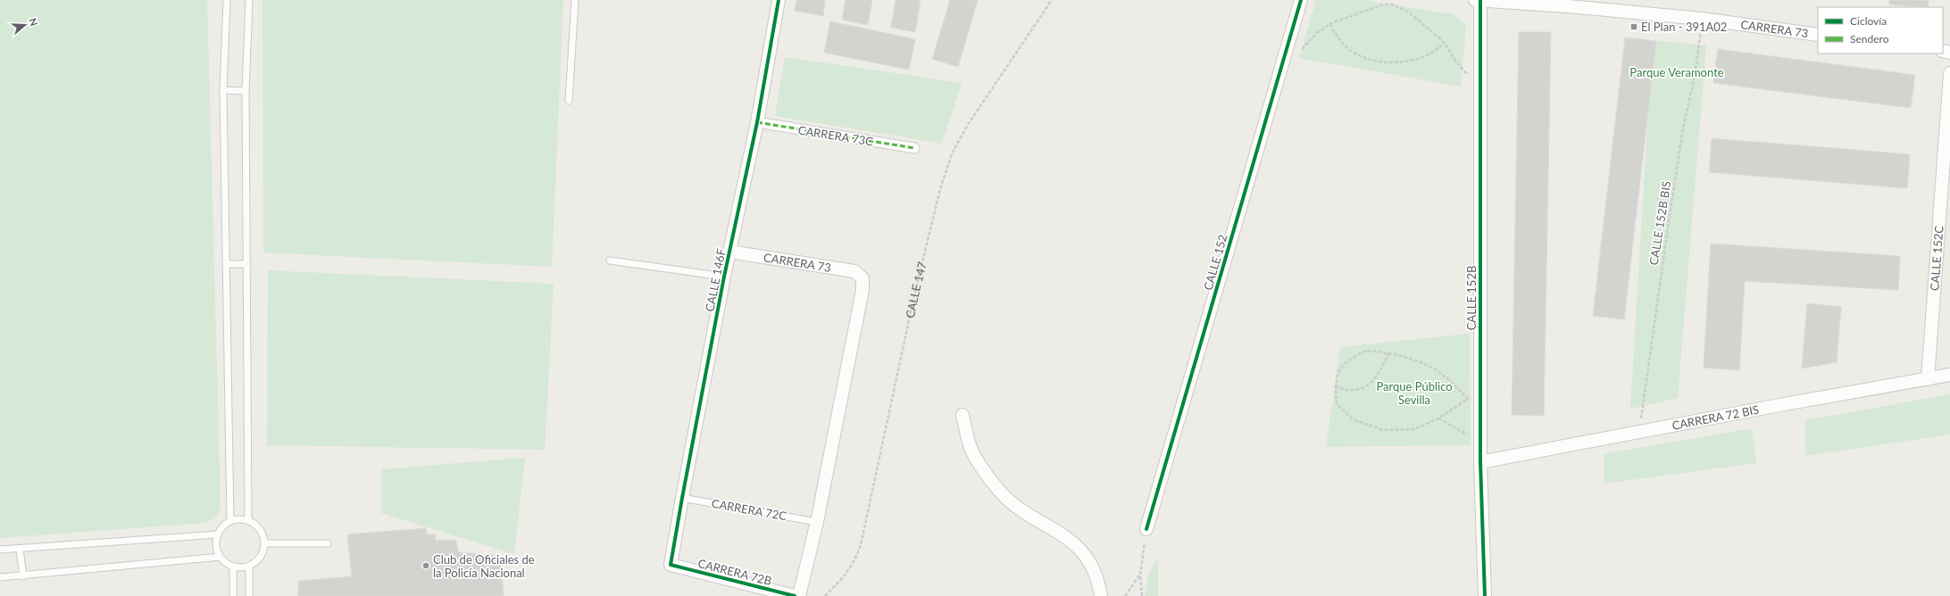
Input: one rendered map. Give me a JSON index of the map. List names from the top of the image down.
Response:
{
  "streets": {
    "street": [
      "CARRERA 73",
      "CARRERA 73C",
      "CALLE 152C",
      "CALLE 152",
      "CALLE 146F",
      "CALLE 152B",
      "CARRERA 72 BIS",
      "CARRERA 72B"
    ],
    "lane": ["CARRERA 72C"],
    "path": ["CALLE 152B BIS", "CALLE 147"]
  },
  "crossings": [
    ["CARRERA 73", "CALLE 152B BIS"],
    ["CARRERA 73", "CALLE 146F"],
    ["CARRERA 73", "CALLE 152B"],
    ["CARRERA 73", "CARRERA 72C"],
    ["CARRERA 73C", "CALLE 146F"],
    ["CALLE 152B BIS", "CARRERA 72 BIS"],
    ["CALLE 152C", "CARRERA 72 BIS"],
    ["CALLE 146F", "CARRERA 72C"],
    ["CALLE 146F", "CARRERA 72B"],
    ["CALLE 152B", "CARRERA 72 BIS"]
  ],
  "parks": ["Parque Veramonte", "Parque Público Sevilla"],
  "places": {
    "transit": ["El Plan - 391A02"],
    "other": ["Club de Oficiales de la Policía Nacional"]
  },
  "legend": ["Ciclovía", "Sendero"],
  "north": "right"
}
